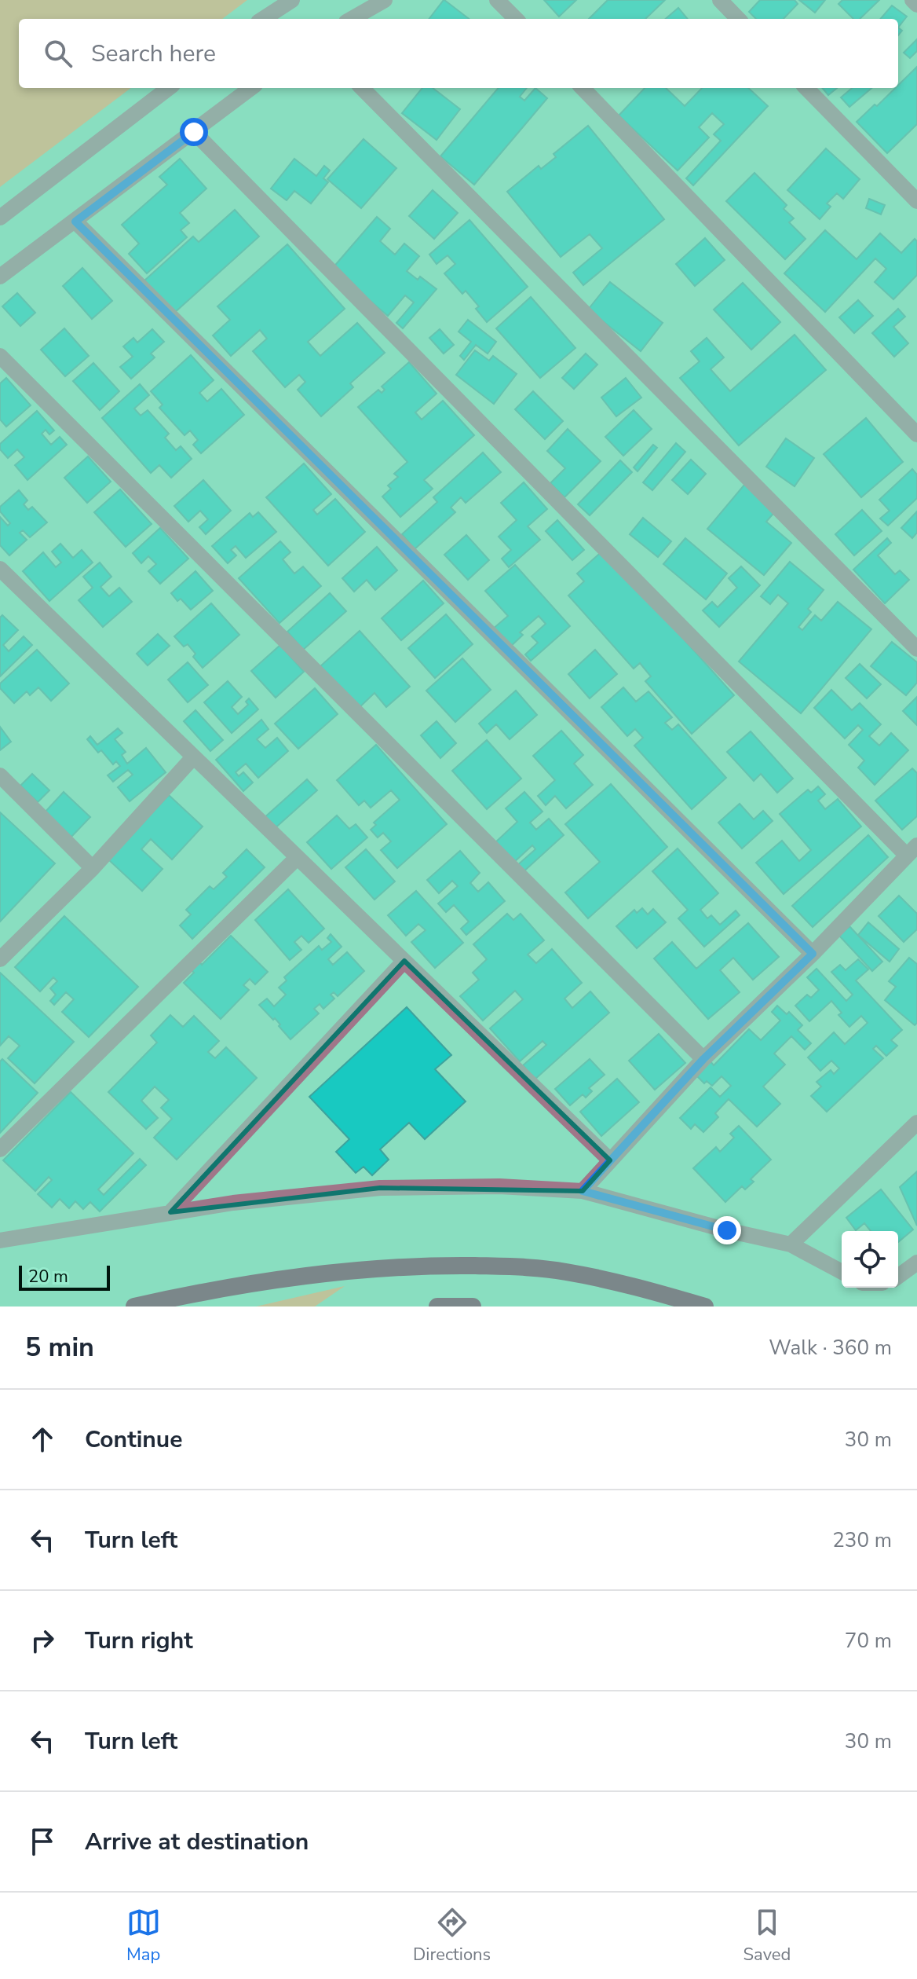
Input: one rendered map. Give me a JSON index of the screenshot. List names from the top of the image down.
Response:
{
  "scale_bar": "20 m",
  "page": {
    "search": "Search here",
    "scale": "20 m",
    "heading": ["5 min", "Walk · 360 m"],
    "list": [
      ["Continue", "30 m"],
      ["Turn left", "230 m"],
      ["Turn right", "70 m"],
      ["Turn left", "30 m"],
      "Arrive at destination"
    ],
    "nav": ["Map", "Directions", "Saved"]
  }
}
